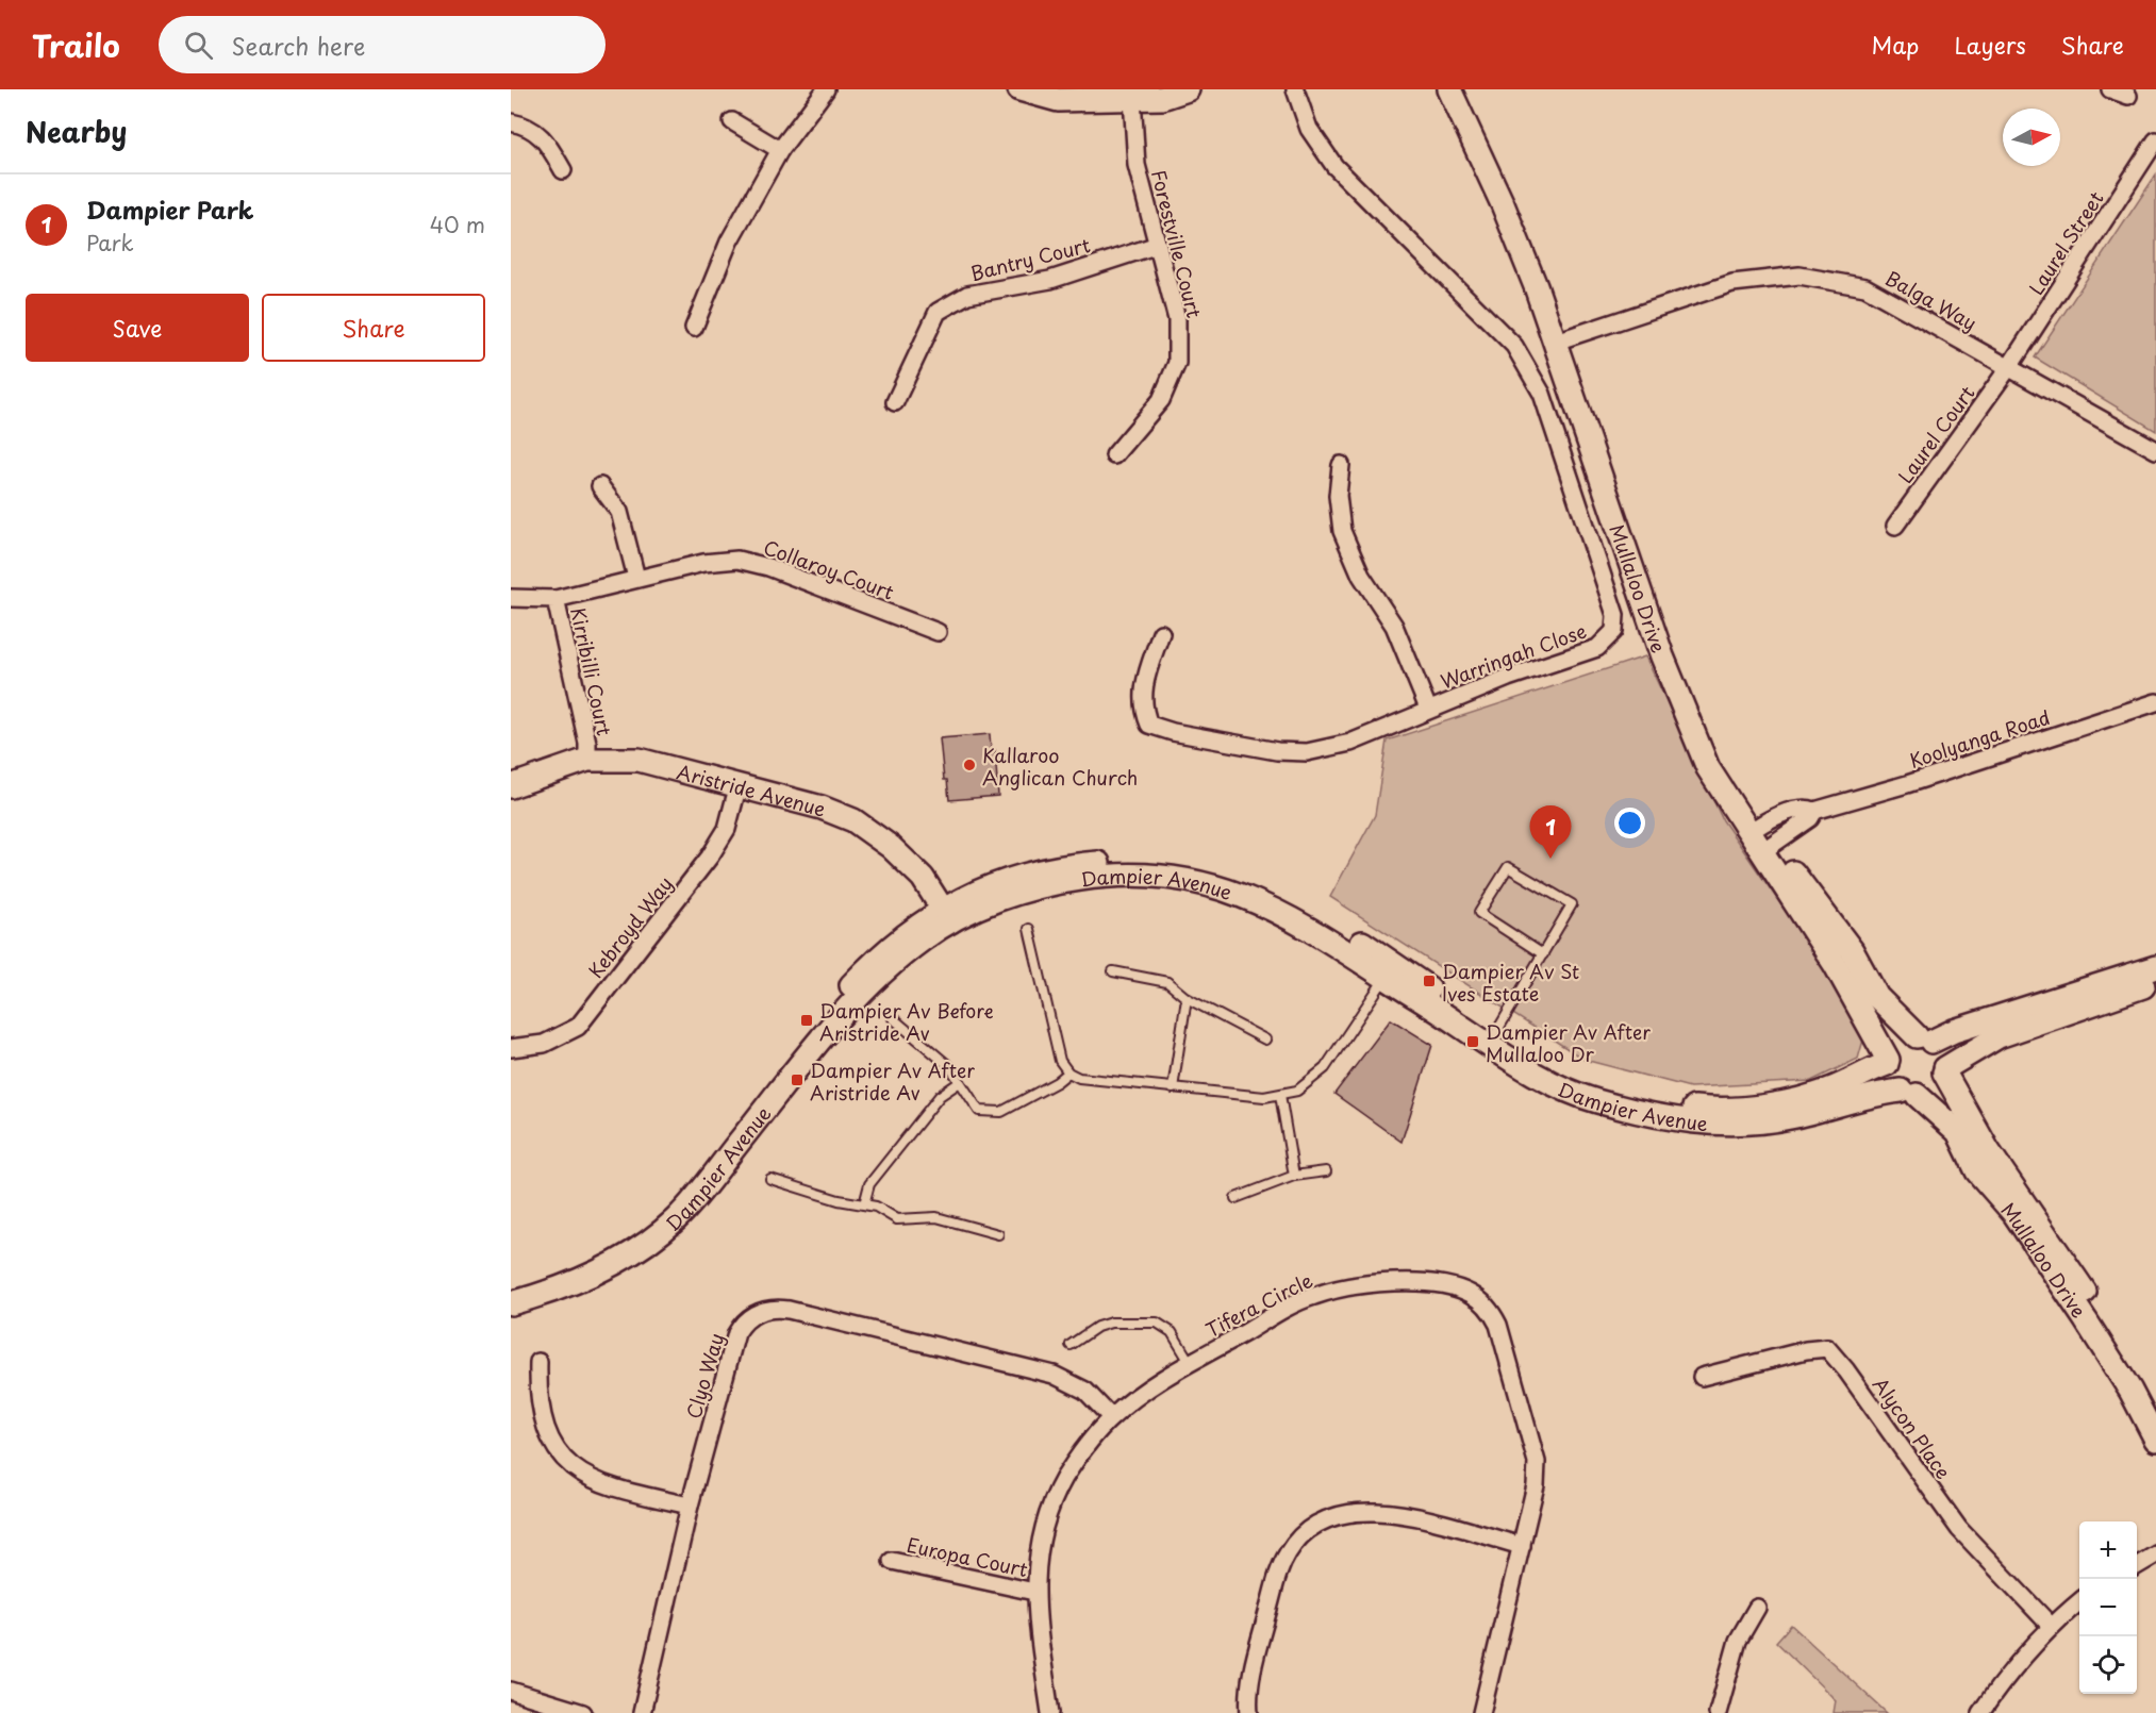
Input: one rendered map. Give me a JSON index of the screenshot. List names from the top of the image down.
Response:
{
  "streets": {
    "main road": ["Mullaloo Drive", "Aristride Avenue", "Dampier Avenue"],
    "street": [
      "Laurel Street",
      "Forestville Court",
      "Bantry Court",
      "Balga Way",
      "Laurel Court",
      "Collaroy Court",
      "Warringah Close",
      "Kirribilli Court",
      "Koolyanga Road",
      "Kebroyd Way",
      "Tifera Circle",
      "Clyo Way",
      "Alycon Place",
      "Europa Court"
    ]
  },
  "crossings": [
    ["Laurel Street", "Balga Way"],
    ["Laurel Street", "Laurel Court"],
    ["Forestville Court", "Bantry Court"],
    ["Balga Way", "Laurel Court"],
    ["Balga Way", "Mullaloo Drive"],
    ["Collaroy Court", "Kirribilli Court"],
    ["Mullaloo Drive", "Koolyanga Road"],
    ["Mullaloo Drive", "Dampier Avenue"],
    ["Kirribilli Court", "Aristride Avenue"],
    ["Aristride Avenue", "Dampier Avenue"],
    ["Aristride Avenue", "Kebroyd Way"],
    ["Tifera Circle", "Clyo Way"],
    ["Tifera Circle", "Europa Court"]
  ],
  "places": {
    "other": ["Kallaroo Anglican Church"],
    "transit": [
      "Dampier Av St Ives Estate",
      "Dampier Av Before Aristride Av",
      "Dampier Av After Mullaloo Dr",
      "Dampier Av After Aristride Av"
    ]
  },
  "north": "right",
  "page": {
    "header": "Trailo",
    "search": "Search here",
    "nav": ["Map", "Layers", "Share"],
    "heading": "Nearby",
    "list": [
      {
        "mark": "1",
        "name": "Dampier Park",
        "note": "Park",
        "value": "40 m"
      }
    ],
    "buttons": ["Save", "Share"],
    "pins": "1",
    "map_buttons": ["+", "−"]
  }
}
